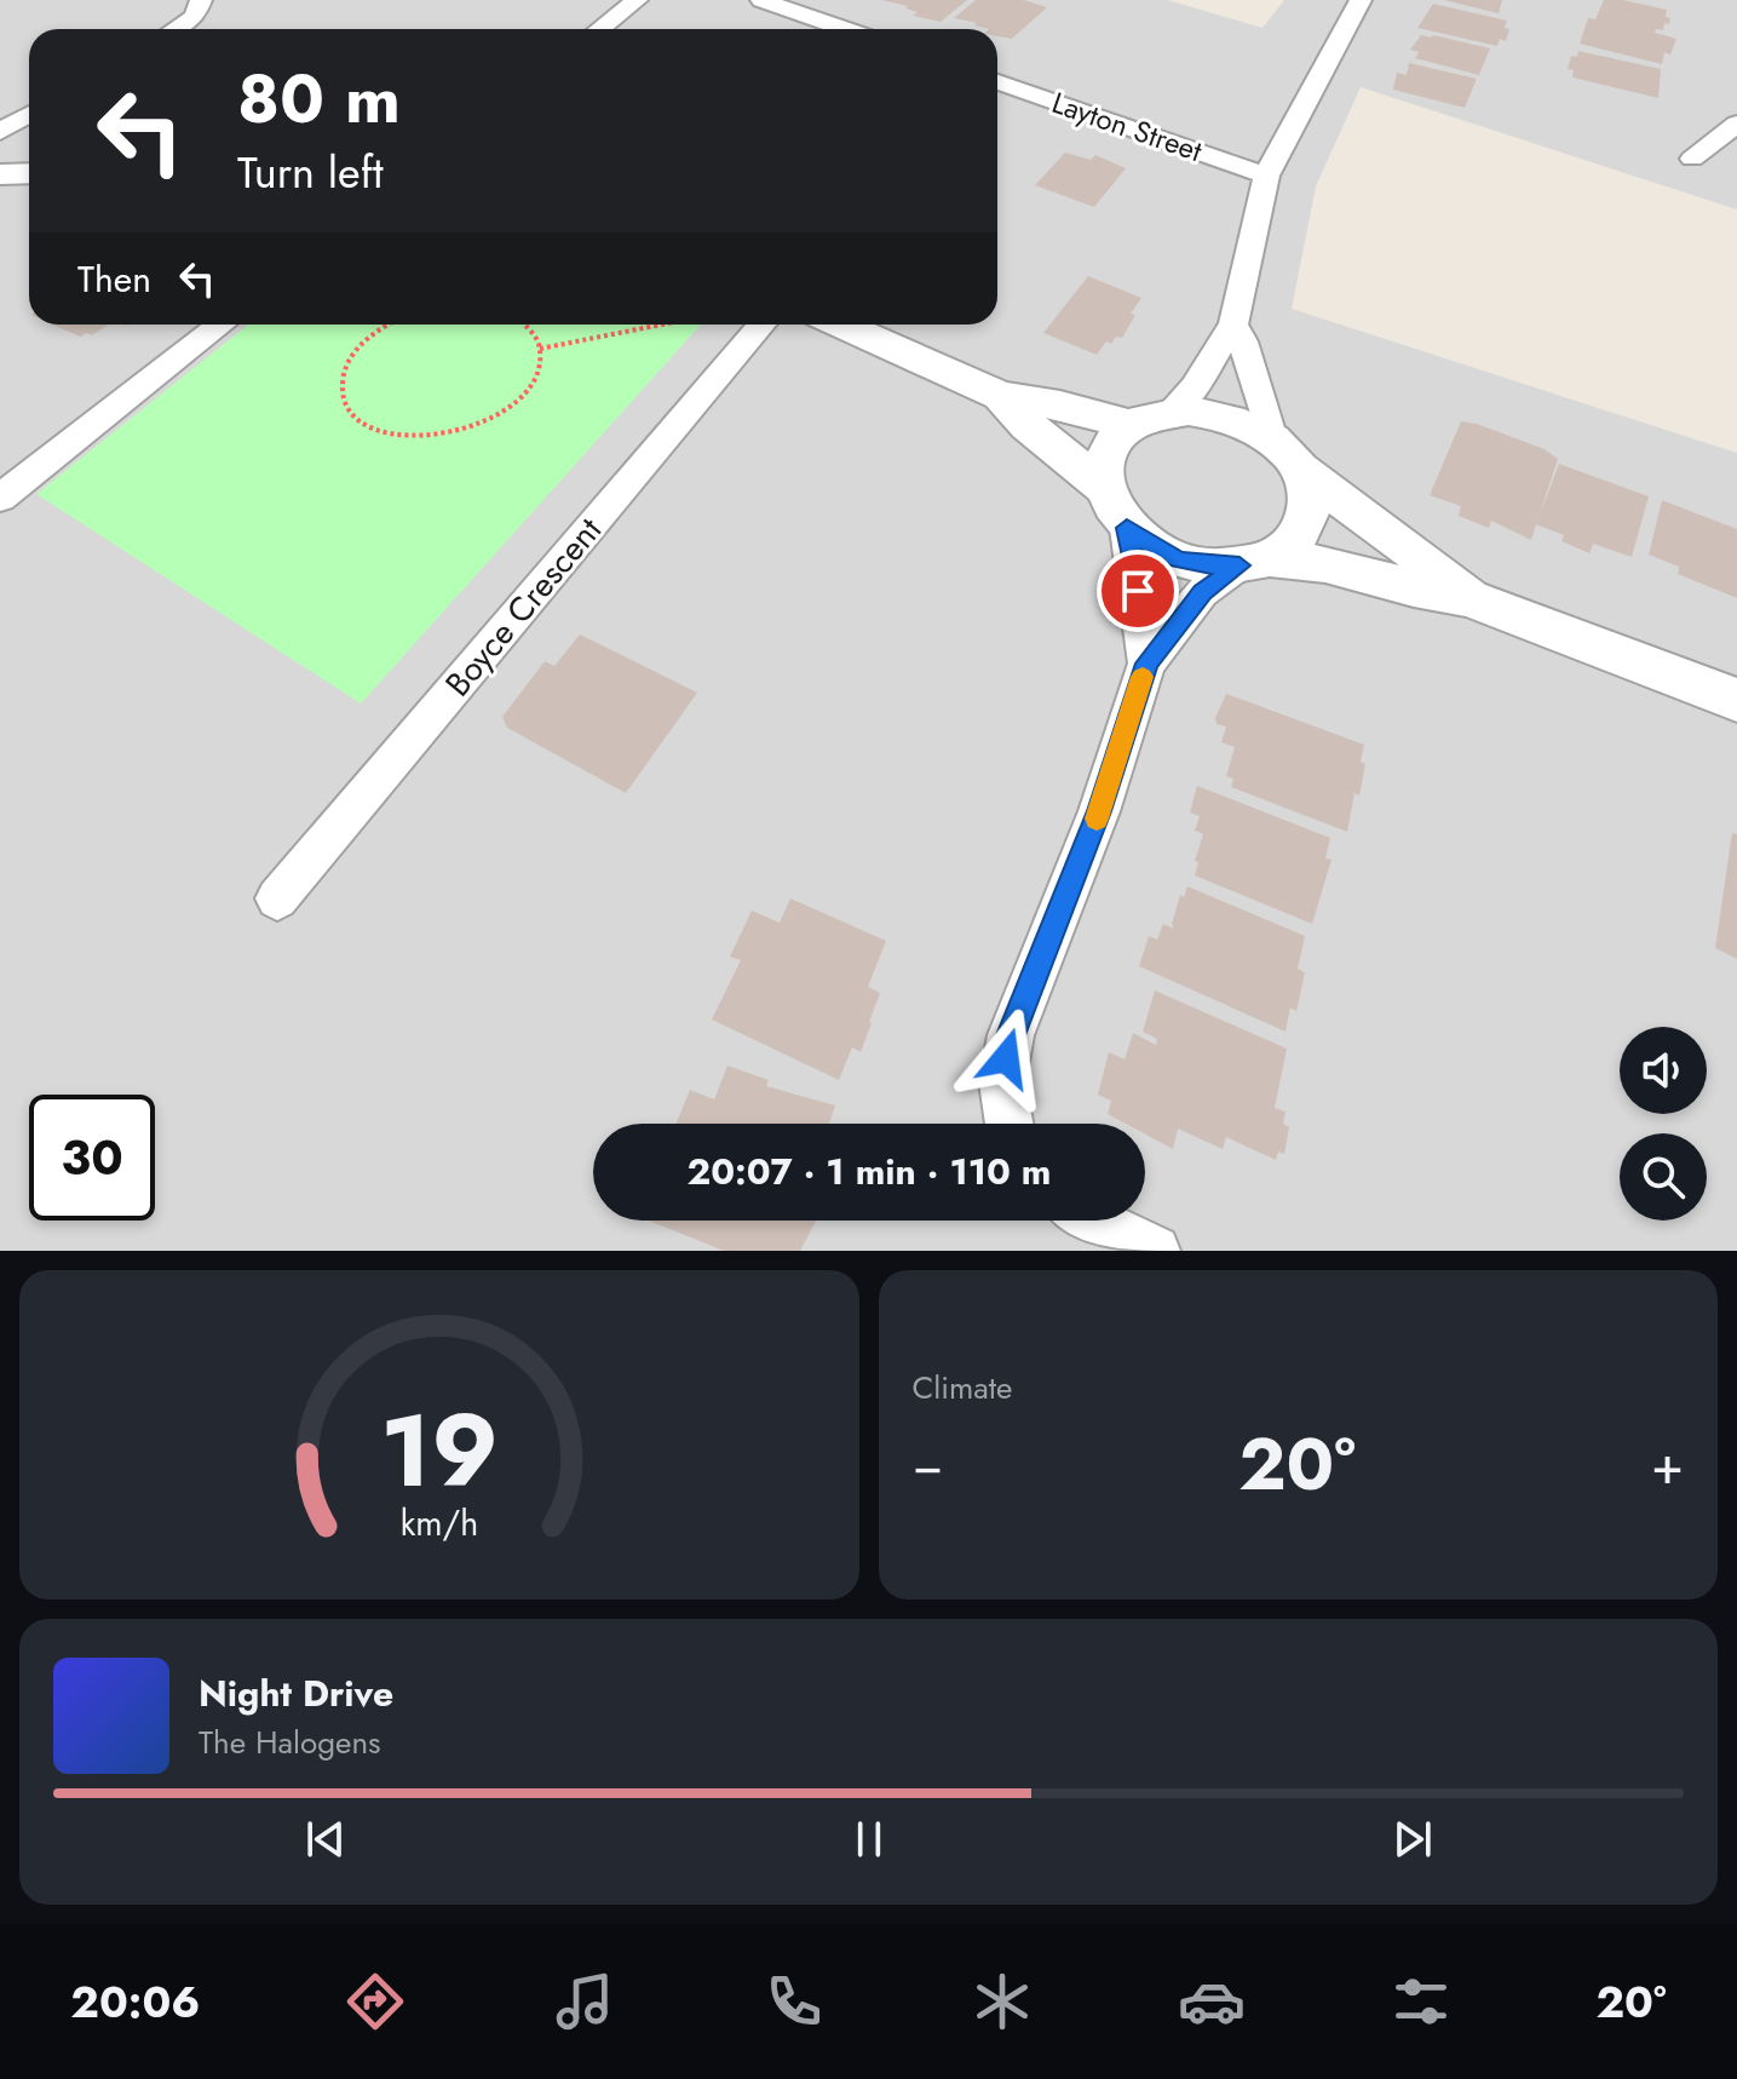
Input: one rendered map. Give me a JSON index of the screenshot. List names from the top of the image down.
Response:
{
  "streets": {
    "street": ["Layton Street", "Boyce Crescent"]
  },
  "page": {
    "turn": ["80 m", "Turn left"],
    "then": "Then",
    "limit": "30",
    "trip": "20:07 · 1 min · 110 m",
    "tile": "Climate",
    "heat": ["−", "20°", "+"],
    "song": ["Night Drive", "The Halogens"],
    "tabs": ["20:06", "20°"],
    "gauge": ["19", "km/h"]
  }
}
